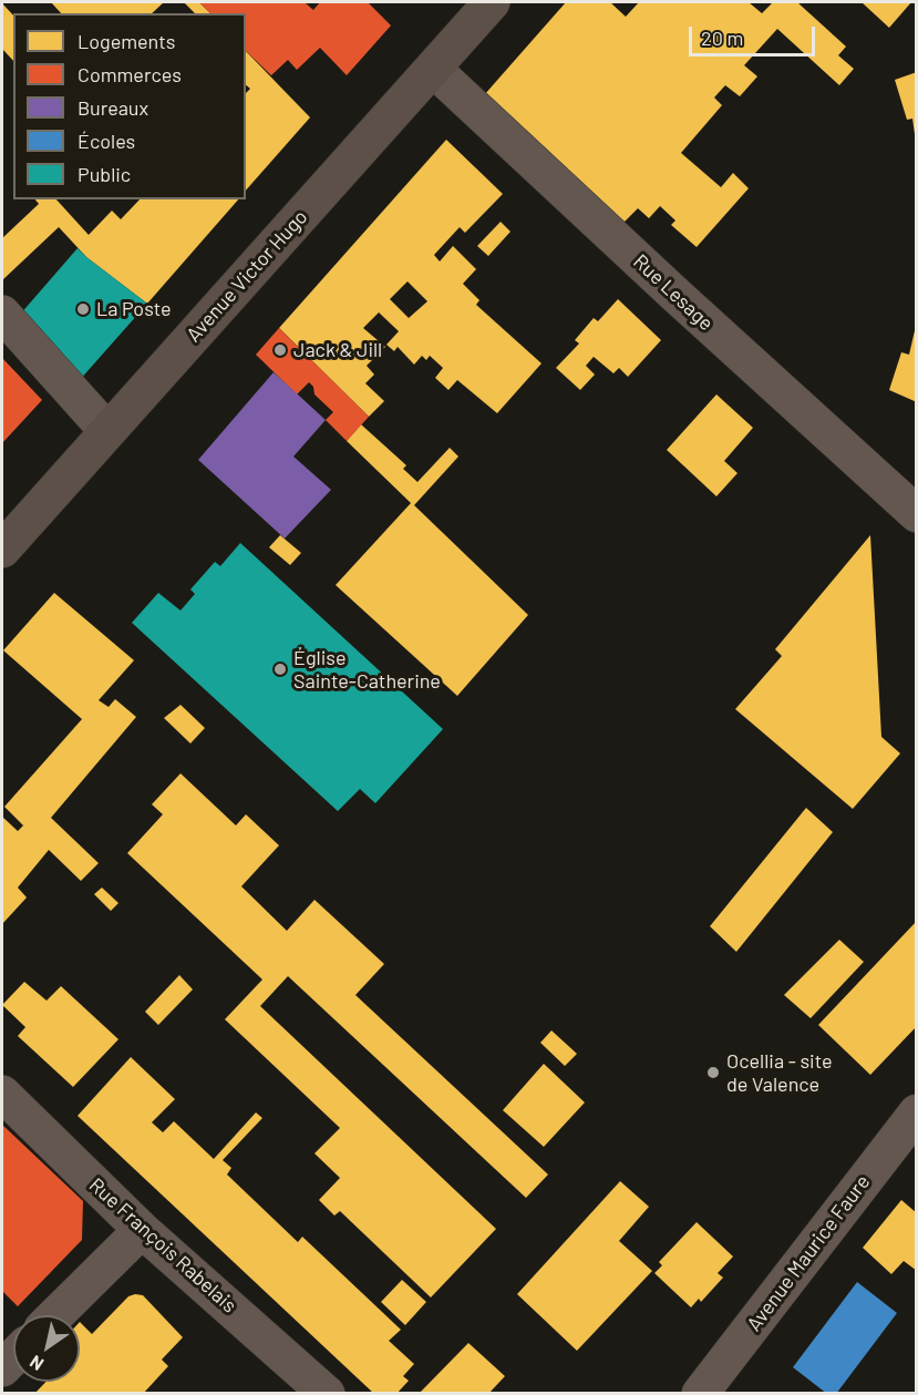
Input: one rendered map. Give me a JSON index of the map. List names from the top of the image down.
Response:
{
  "streets": {
    "main road": ["Avenue Victor Hugo"],
    "street": ["Rue Lesage", "Rue François Rabelais", "Avenue Maurice Faure"]
  },
  "crossings": [
    ["Avenue Victor Hugo", "Rue Lesage"]
  ],
  "places": [
    "La Poste",
    "Jack & Jill",
    "Église Sainte-Catherine",
    "Ocellia - site de Valence"
  ],
  "legend": [
    "Logements",
    "Commerces",
    "Bureaux",
    "Écoles",
    "Public"
  ],
  "scale_bar": "20 m",
  "north": "bottom left"
}
